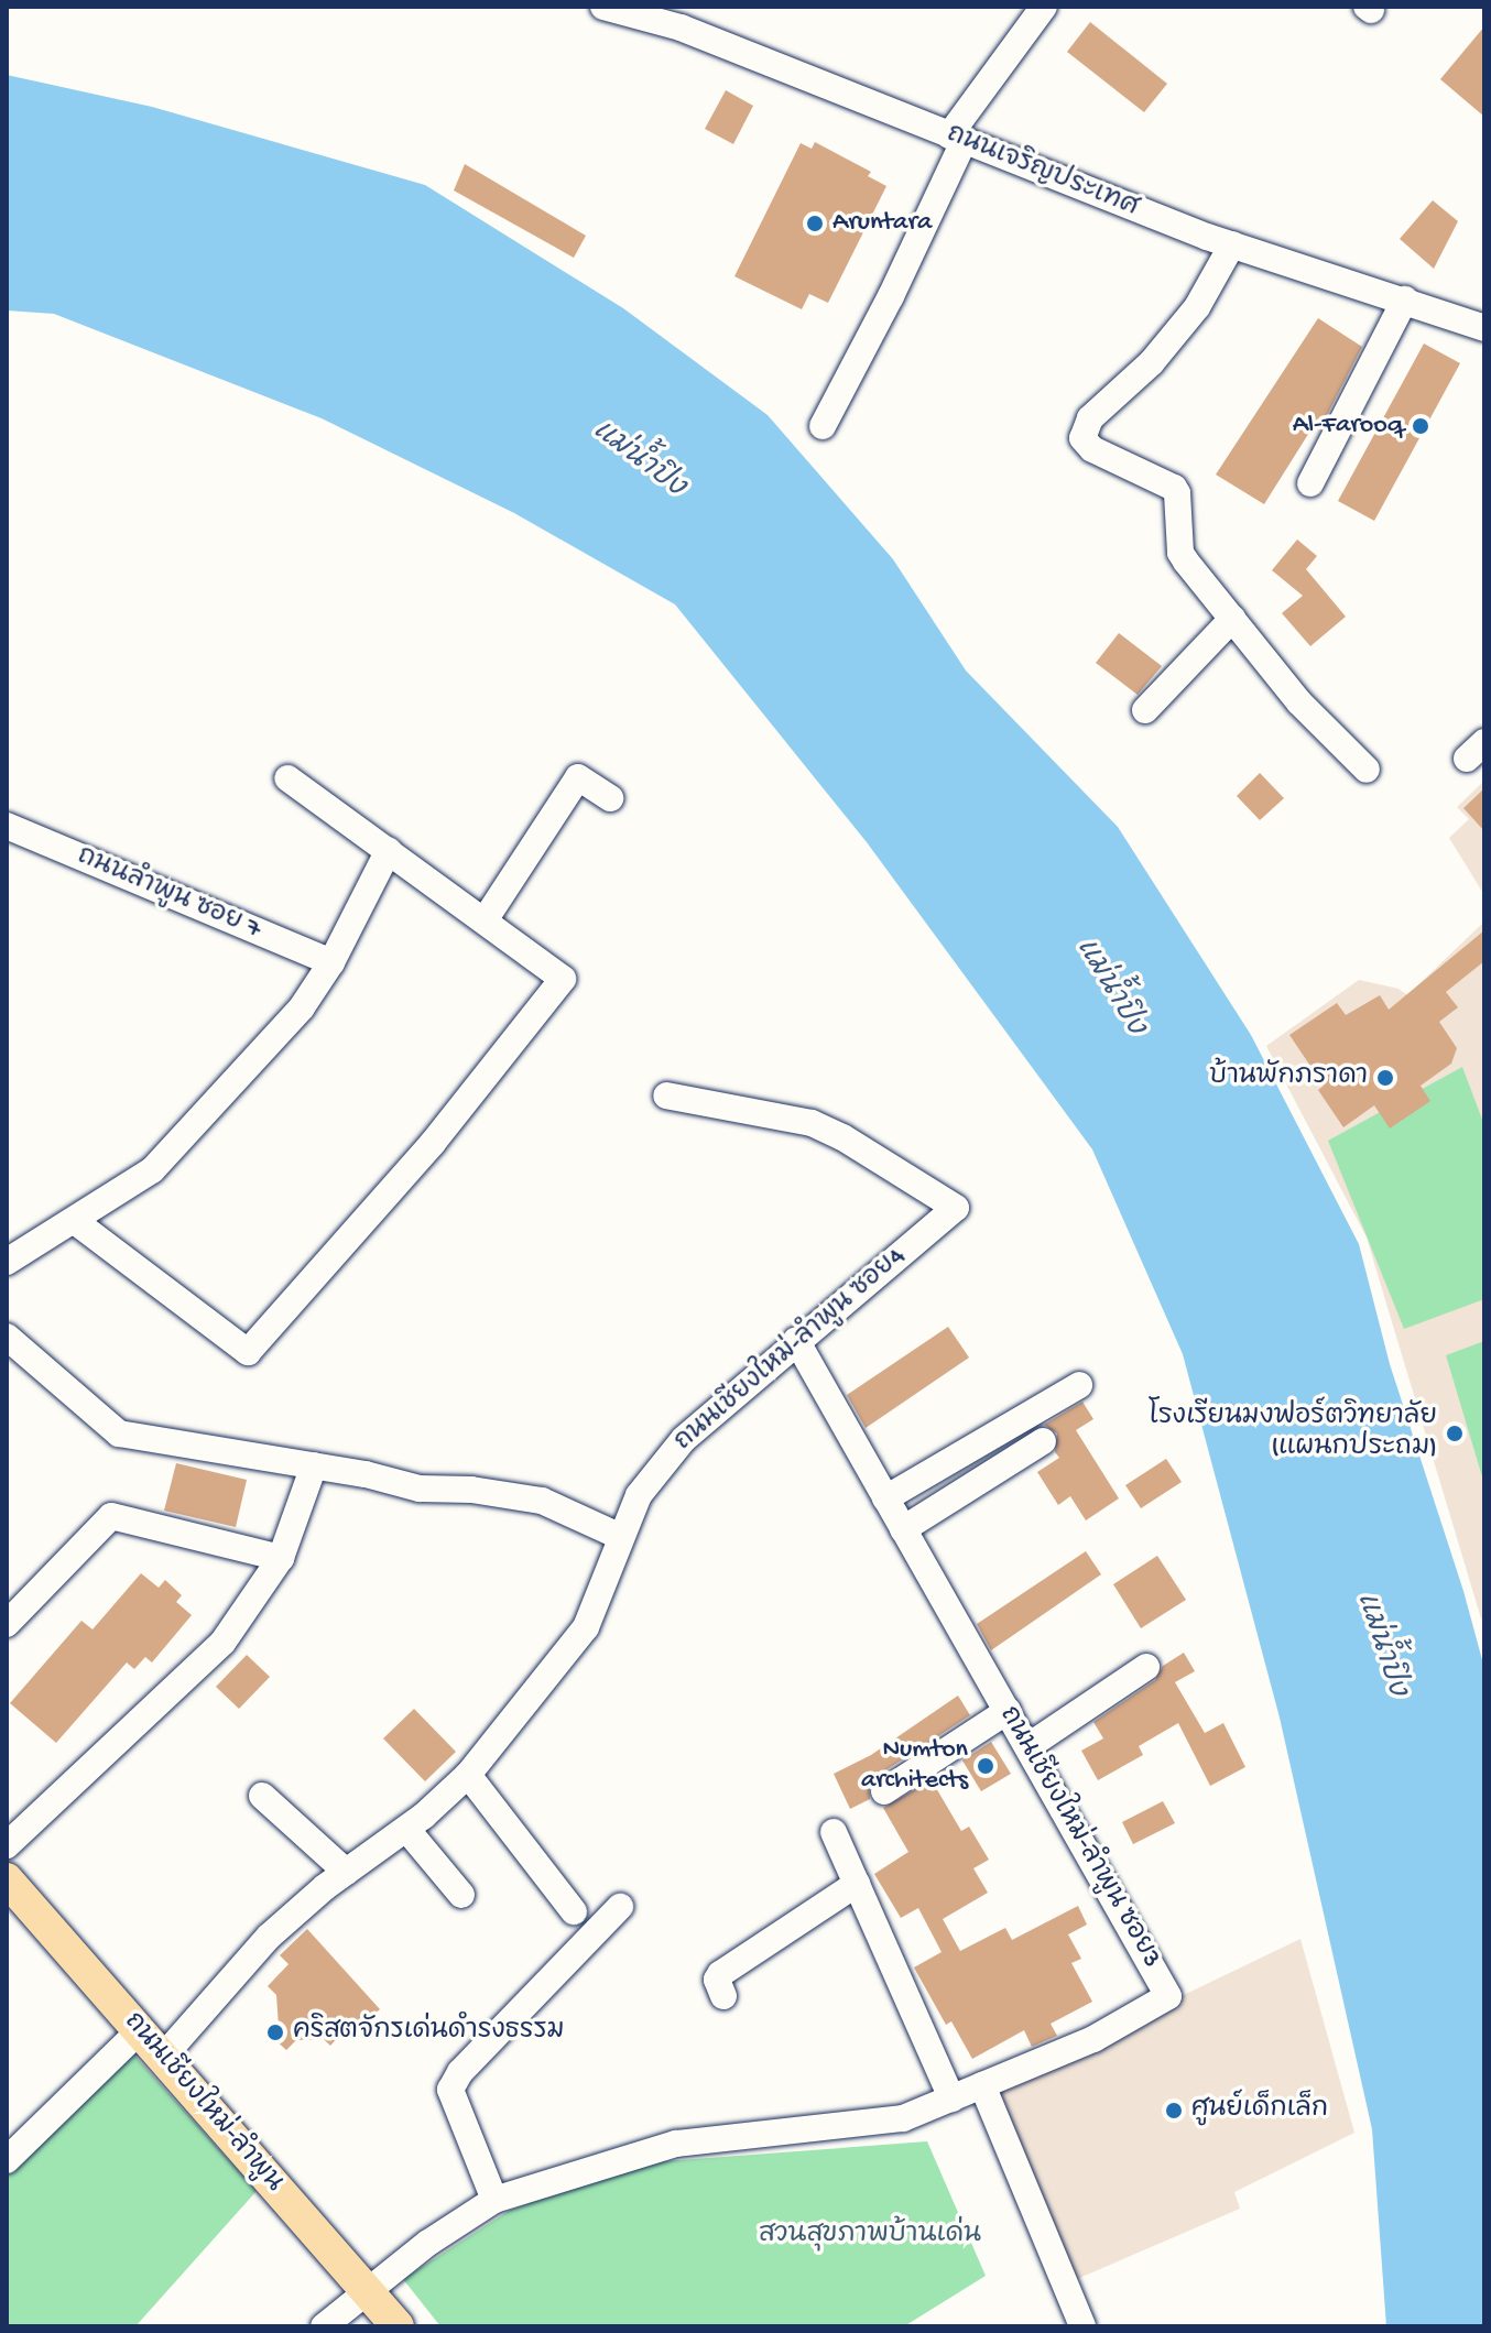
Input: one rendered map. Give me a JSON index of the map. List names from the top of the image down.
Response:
{
  "streets": {
    "main road": ["ถนนเชียงใหม่-ลำพูน"],
    "street": [
      "ถนนเจริญประเทศ",
      "ถนนลำพูน ซอย 7",
      "ถนนเชียงใหม่-ลำพูน ซอย4",
      "ถนนเชียงใหม่-ลำพูน ซอย3"
    ]
  },
  "crossings": [
    ["ถนนเชียงใหม่-ลำพูน ซอย4", "ถนนเชียงใหม่-ลำพูน ซอย3"],
    ["ถนนเชียงใหม่-ลำพูน ซอย4", "ถนนเชียงใหม่-ลำพูน"],
    ["ถนนเชียงใหม่-ลำพูน ซอย3", "ถนนเชียงใหม่-ลำพูน"]
  ],
  "water": ["แม่น้ำปิง"],
  "parks": ["สวนสุขภาพบ้านเด่น"],
  "places": [
    "Aruntara",
    "Al-Farooq",
    "บ้านพักภราดา",
    "โรงเรียนมงฟอร์ตวิทยาลัย (แผนกประถม)",
    "Numton architects",
    "คริสตจักรเด่นดำรงธรรม",
    "ศูนย์เด็กเล็ก"
  ]
}
